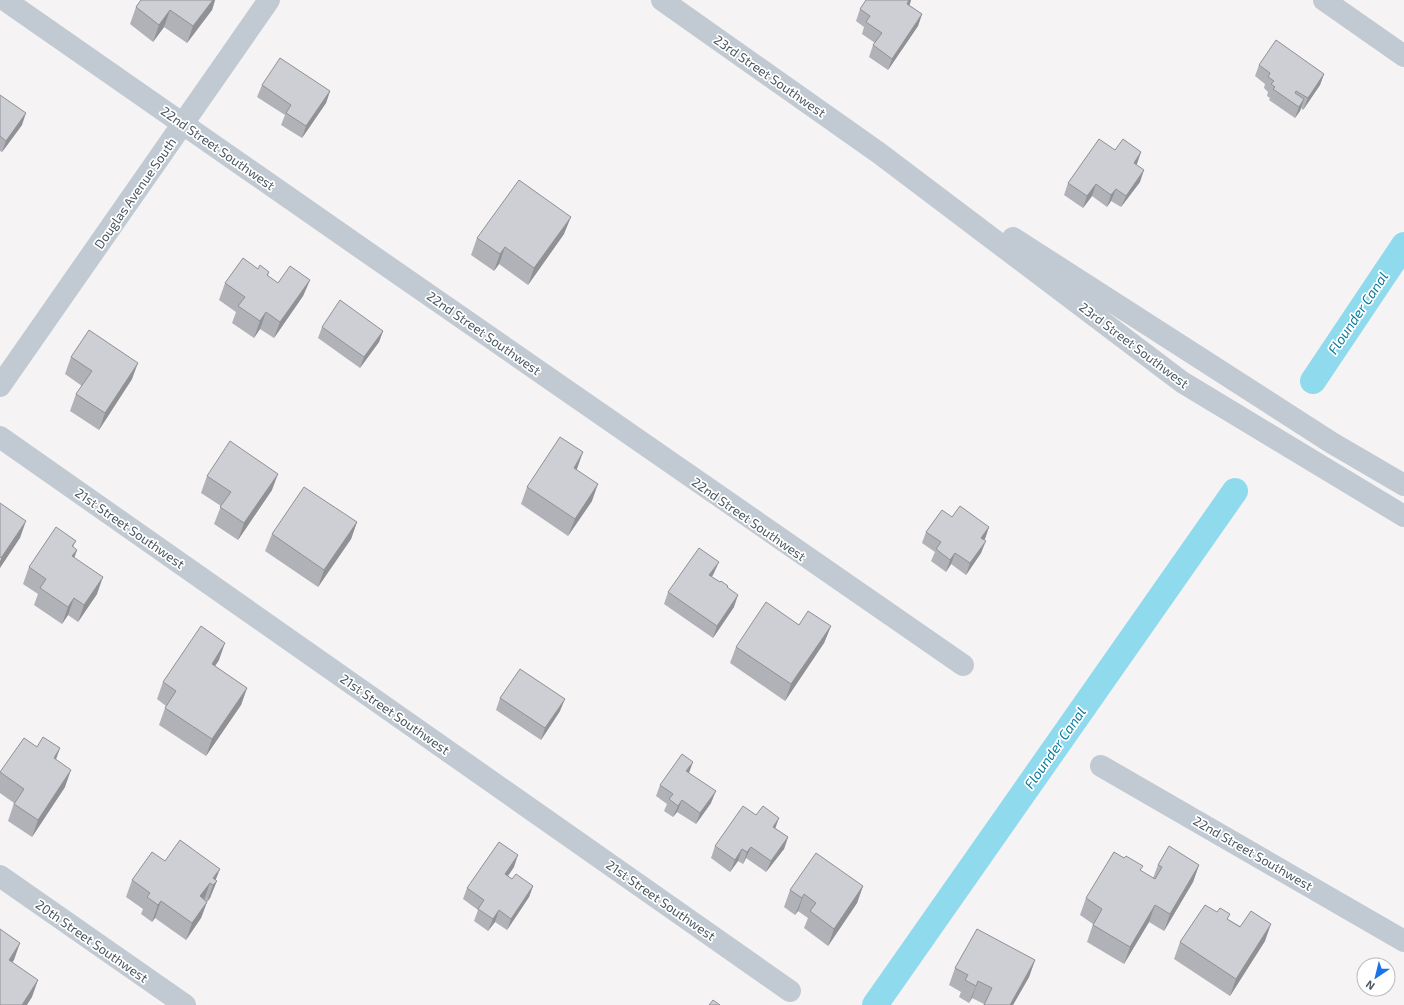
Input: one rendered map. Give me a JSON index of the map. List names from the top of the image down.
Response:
{
  "streets": {
    "street": [
      "23rd Street Southwest",
      "22nd Street Southwest",
      "Douglas Avenue South",
      "21st Street Southwest",
      "20th Street Southwest"
    ]
  },
  "crossings": [
    ["22nd Street Southwest", "Douglas Avenue South"]
  ],
  "water": ["Flounder Canal"],
  "north": "bottom left"
}
